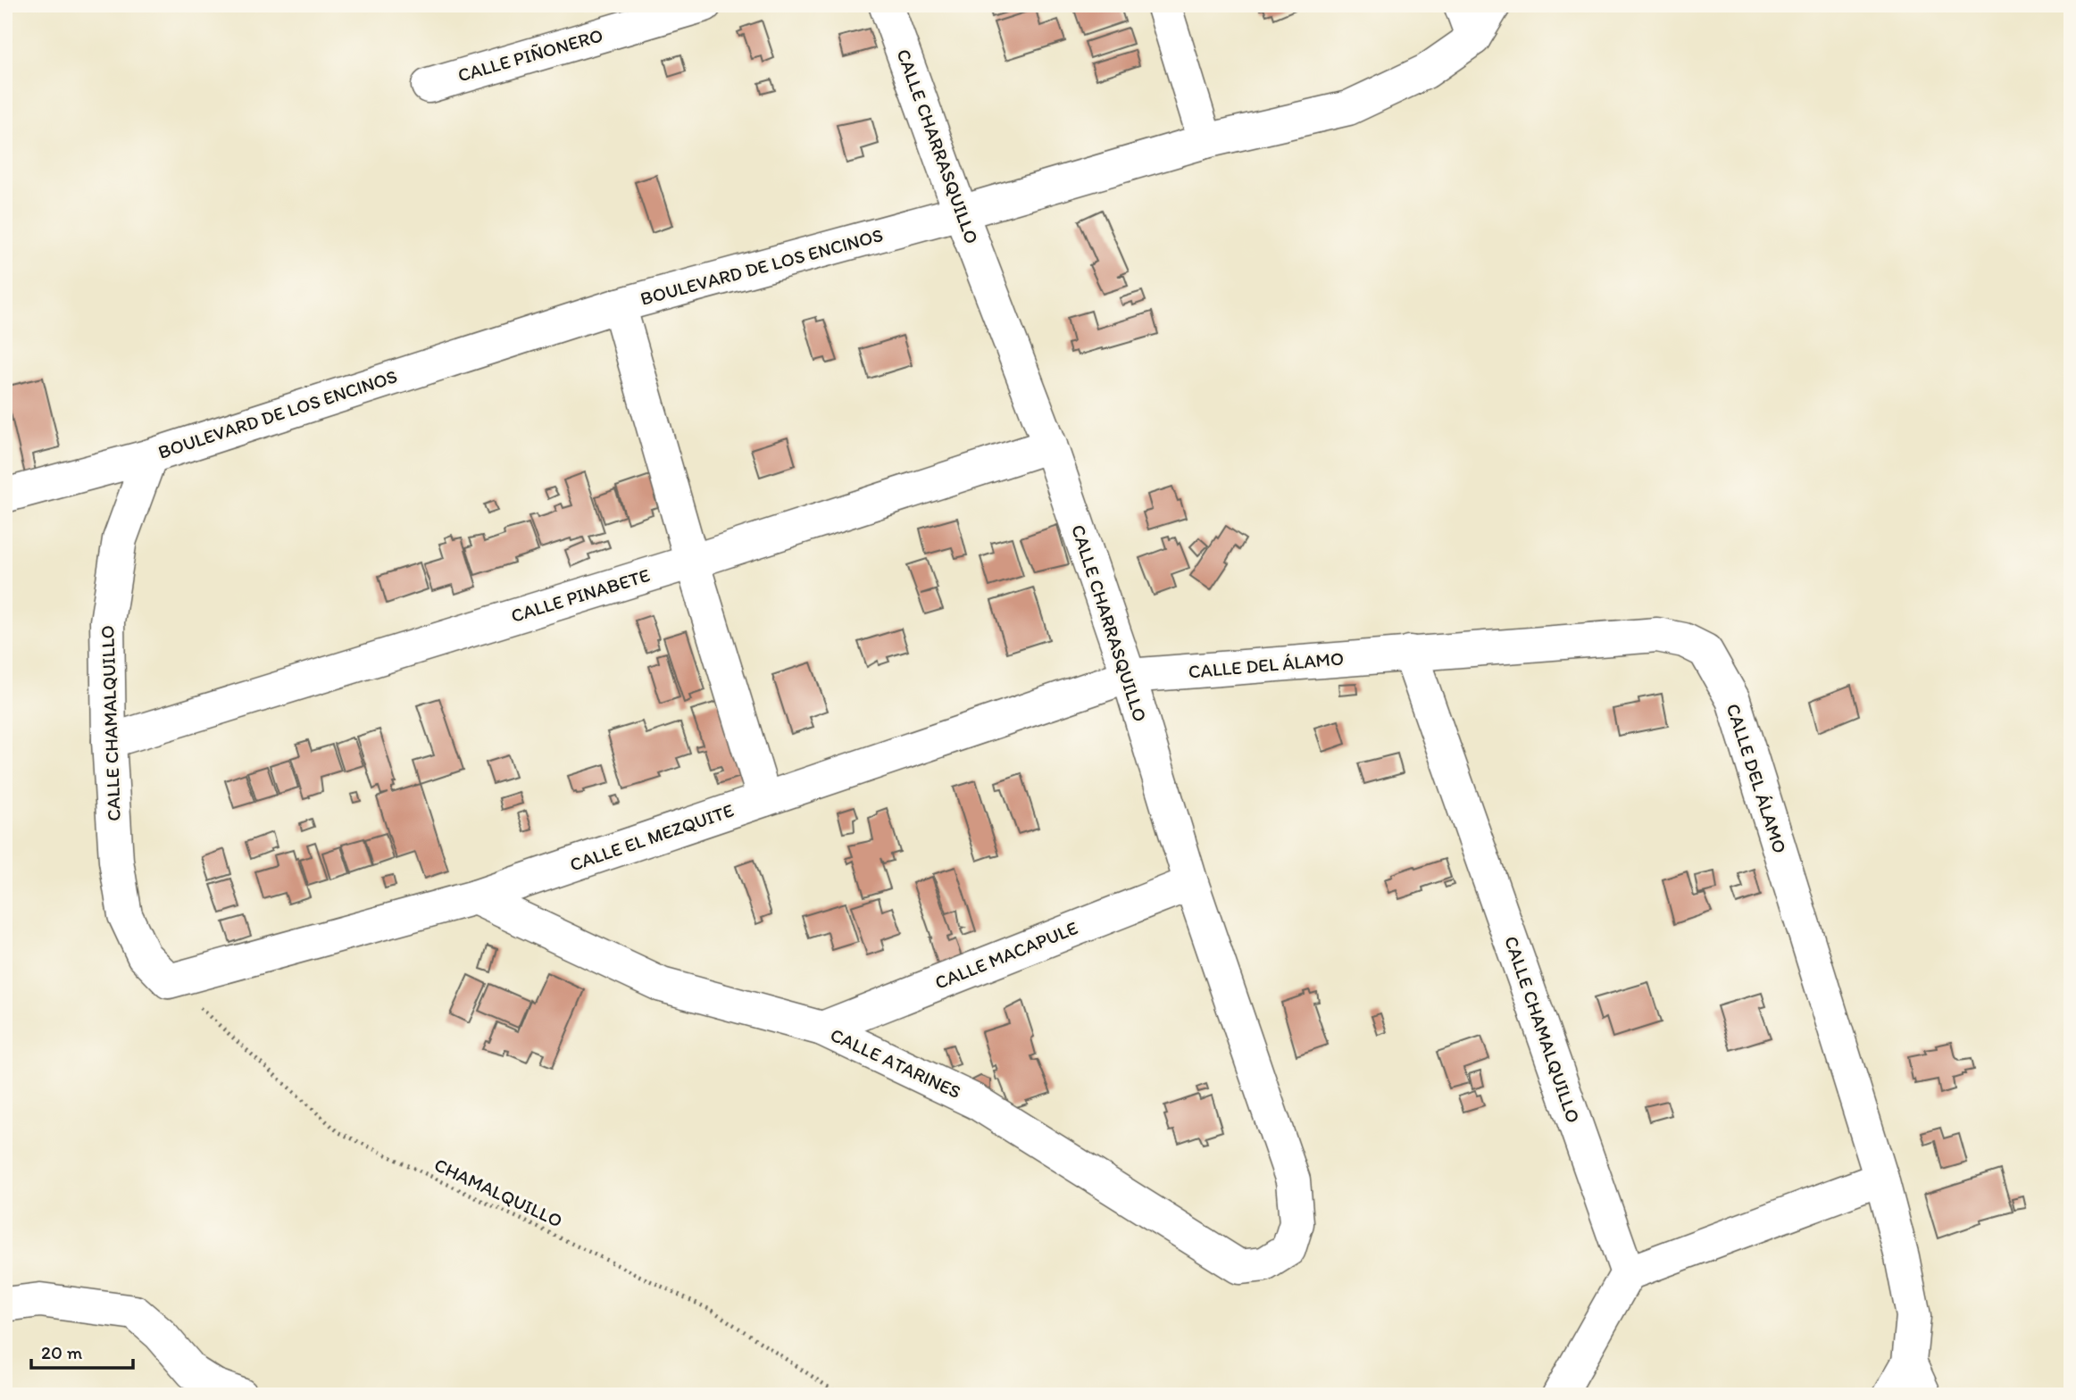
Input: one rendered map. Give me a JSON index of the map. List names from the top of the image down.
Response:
{
  "streets": {
    "street": [
      "CALLE PIÑONERO",
      "CALLE CHARRASQUILLO",
      "BOULEVARD DE LOS ENCINOS",
      "CALLE PINABETE",
      "CALLE DEL ÁLAMO",
      "CALLE CHAMALQUILLO",
      "CALLE EL MEZQUITE",
      "CALLE MACAPULE",
      "CALLE ATARINES"
    ],
    "path": ["CHAMALQUILLO"]
  },
  "crossings": [
    ["CALLE CHARRASQUILLO", "BOULEVARD DE LOS ENCINOS"],
    ["CALLE CHARRASQUILLO", "CALLE PINABETE"],
    ["CALLE CHARRASQUILLO", "CALLE DEL ÁLAMO"],
    ["CALLE CHARRASQUILLO", "CALLE EL MEZQUITE"],
    ["CALLE CHARRASQUILLO", "CALLE MACAPULE"],
    ["CALLE CHARRASQUILLO", "CALLE ATARINES"],
    ["BOULEVARD DE LOS ENCINOS", "CALLE CHAMALQUILLO"],
    ["CALLE PINABETE", "CALLE CHAMALQUILLO"],
    ["CALLE DEL ÁLAMO", "CALLE CHAMALQUILLO"],
    ["CALLE DEL ÁLAMO", "CALLE EL MEZQUITE"],
    ["CALLE CHAMALQUILLO", "CALLE EL MEZQUITE"],
    ["CALLE CHAMALQUILLO", "CHAMALQUILLO"],
    ["CALLE EL MEZQUITE", "CALLE ATARINES"],
    ["CALLE EL MEZQUITE", "CHAMALQUILLO"],
    ["CALLE MACAPULE", "CALLE ATARINES"]
  ],
  "scale_bar": "20 m"
}
